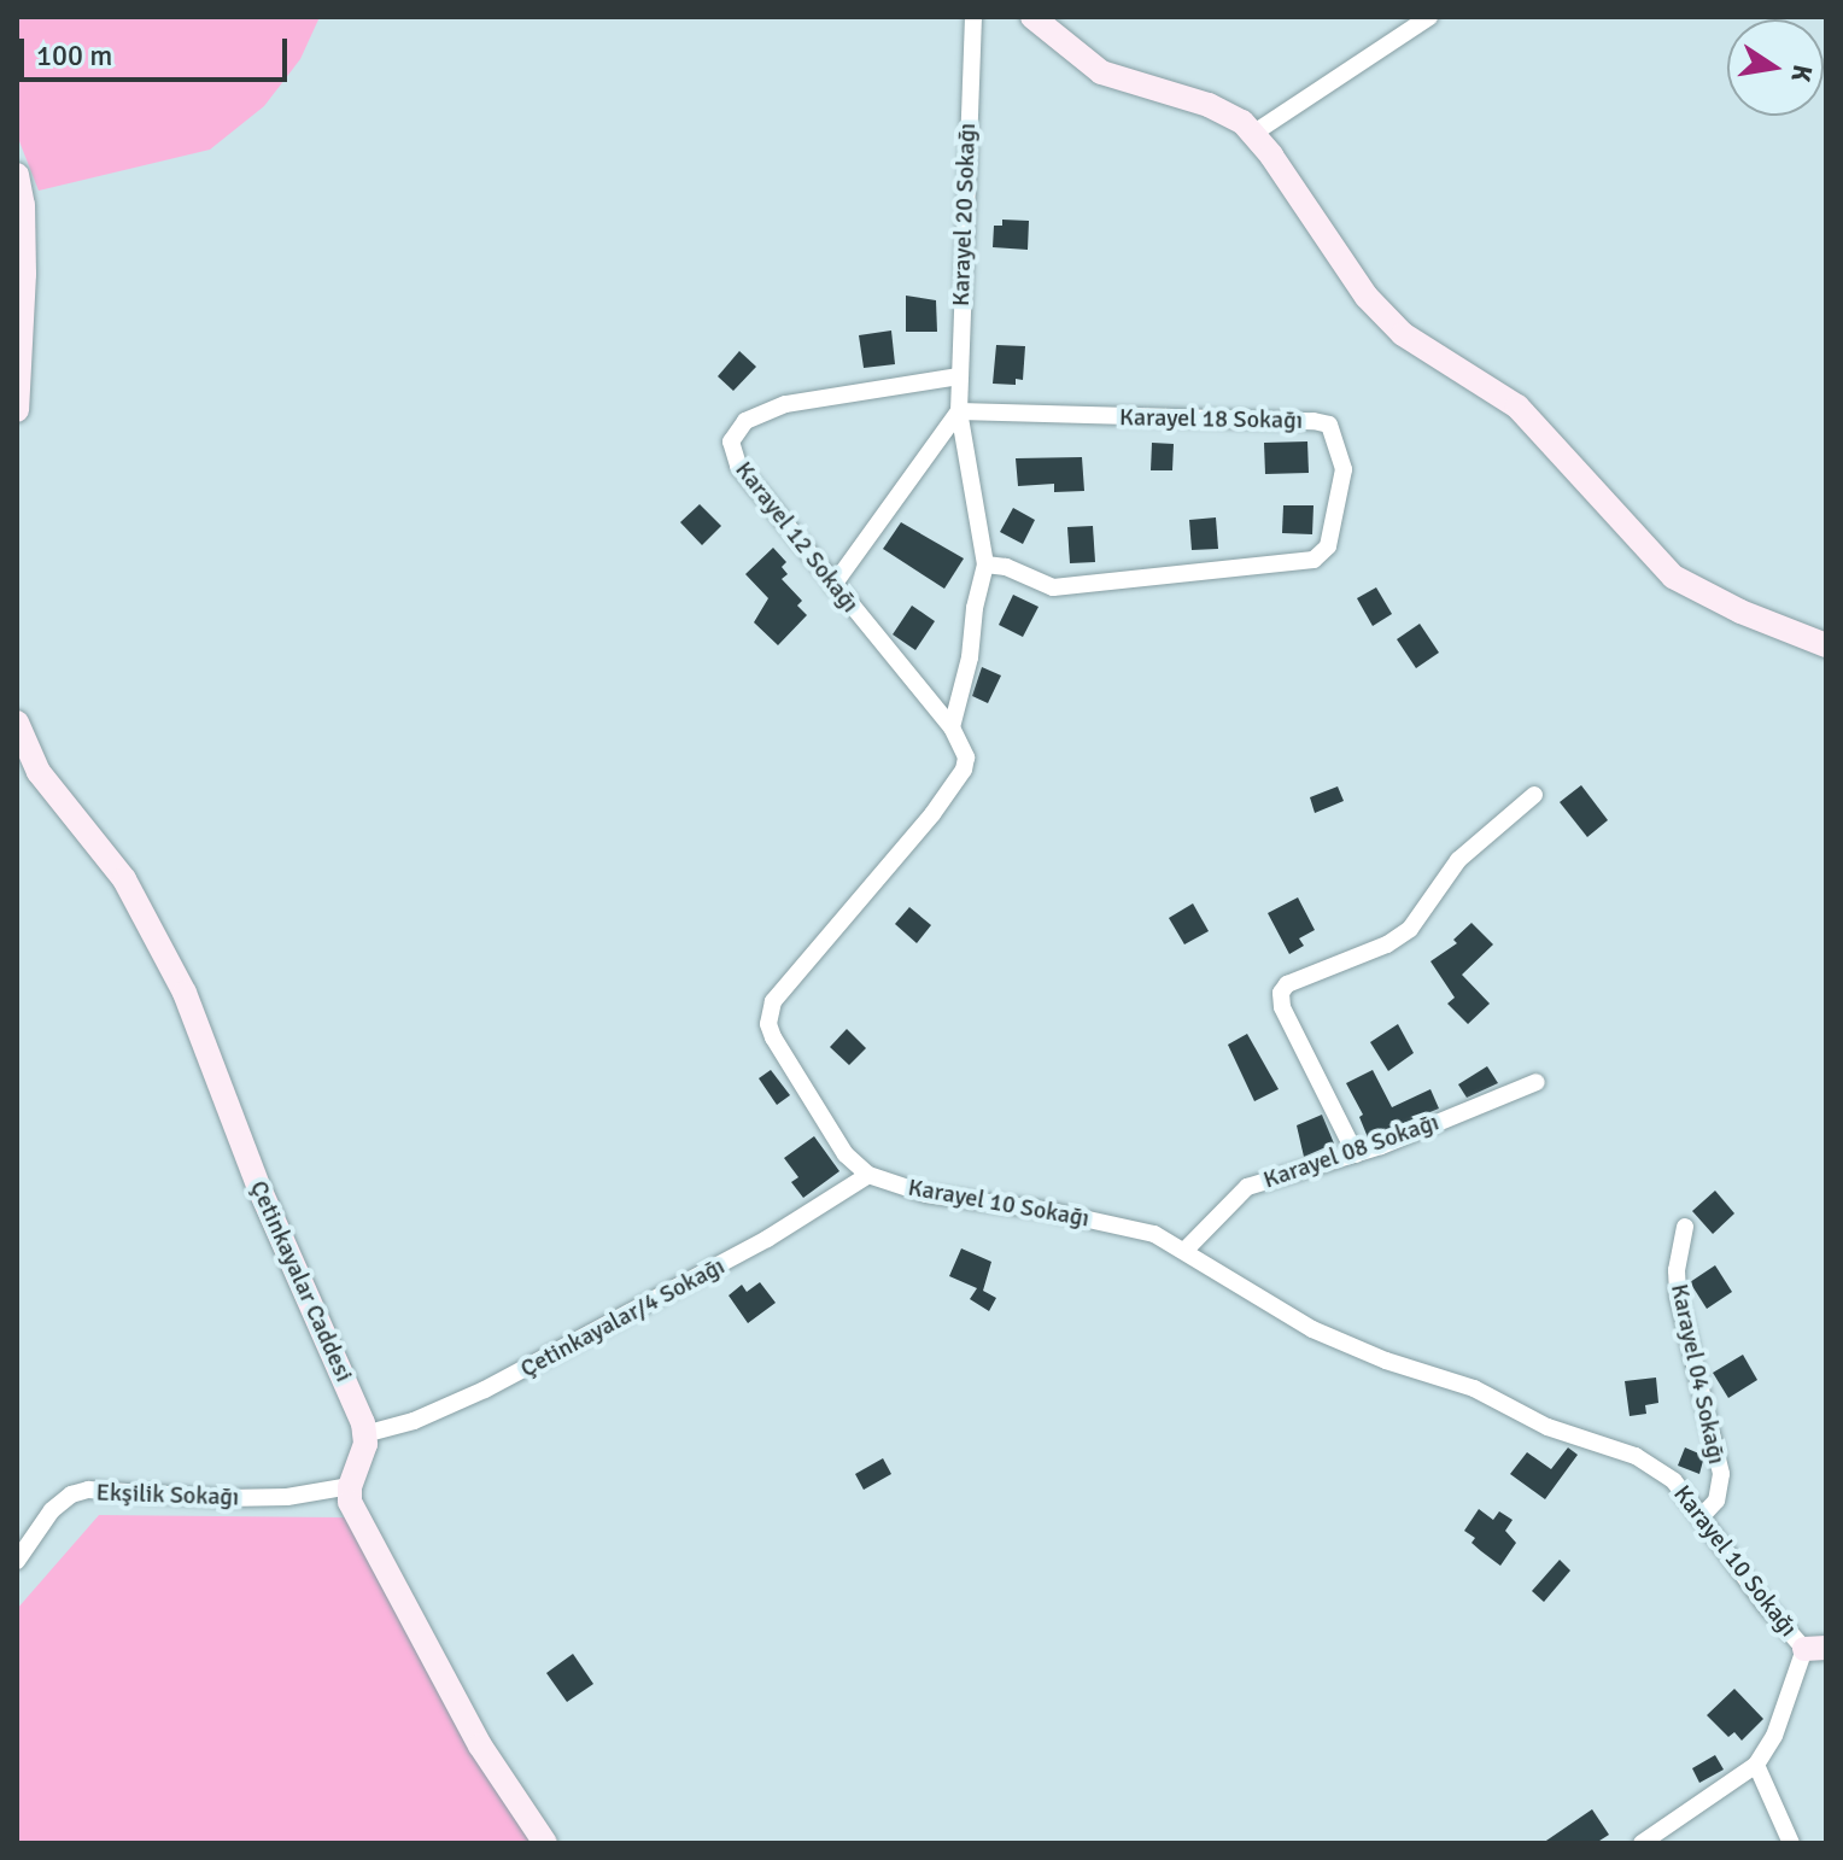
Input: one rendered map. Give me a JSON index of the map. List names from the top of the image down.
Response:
{
  "streets": {
    "street": [
      "Karayel 20 Sokağı",
      "Karayel 18 Sokağı",
      "Karayel 12 Sokağı",
      "Karayel 08 Sokağı",
      "Karayel 10 Sokağı",
      "Çetinkayalar Caddesi",
      "Çetinkayalar/4 Sokağı",
      "Karayel 04 Sokağı",
      "Ekşilik Sokağı"
    ]
  },
  "crossings": [
    ["Karayel 20 Sokağı", "Karayel 18 Sokağı"],
    ["Karayel 20 Sokağı", "Karayel 12 Sokağı"],
    ["Karayel 20 Sokağı", "Karayel 10 Sokağı"],
    ["Karayel 18 Sokağı", "Karayel 10 Sokağı"],
    ["Karayel 12 Sokağı", "Karayel 10 Sokağı"],
    ["Karayel 08 Sokağı", "Karayel 10 Sokağı"],
    ["Karayel 10 Sokağı", "Çetinkayalar/4 Sokağı"],
    ["Karayel 10 Sokağı", "Karayel 04 Sokağı"],
    ["Çetinkayalar Caddesi", "Çetinkayalar/4 Sokağı"]
  ],
  "scale_bar": "100 m",
  "north": "right"
}
